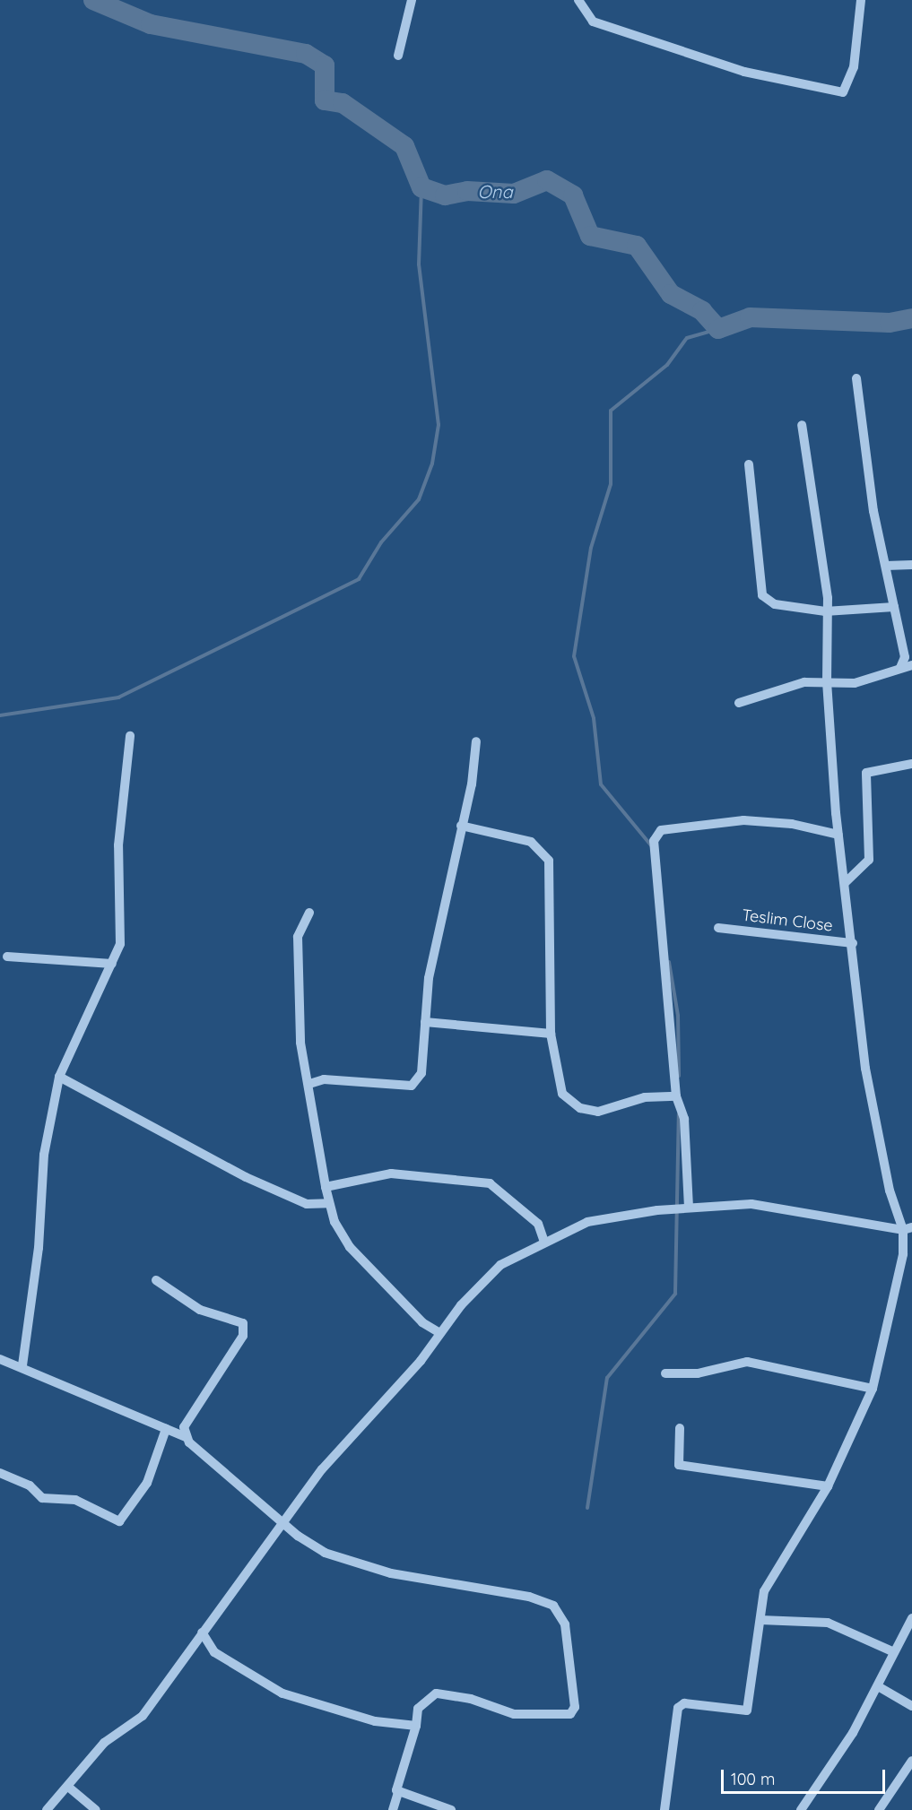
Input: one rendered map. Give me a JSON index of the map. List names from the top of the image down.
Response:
{
  "streets": {
    "street": ["Teslim Close"]
  },
  "water": ["Ona"],
  "scale_bar": "100 m"
}
